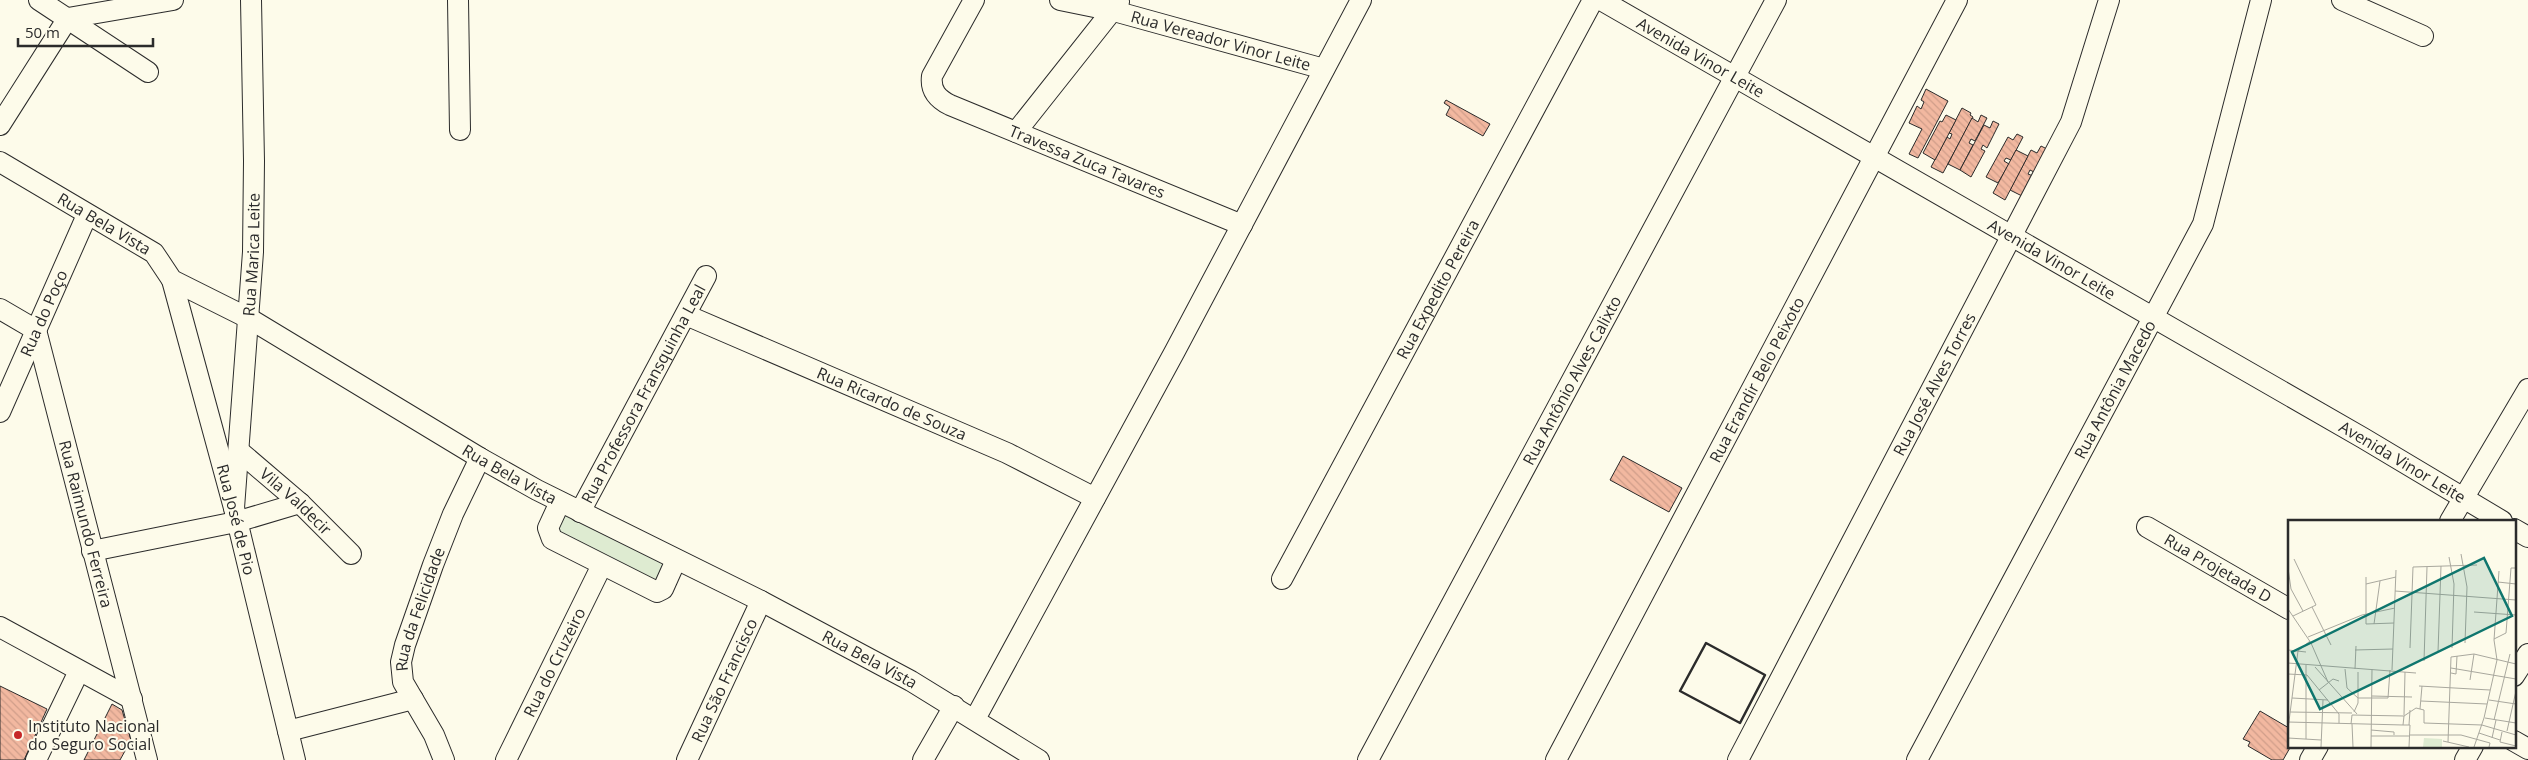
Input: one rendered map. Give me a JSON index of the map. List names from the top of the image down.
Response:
{
  "streets": {
    "street": [
      "Rua Vereador Vinor Leite",
      "Avenida Vinor Leite",
      "Travessa Zuca Tavares",
      "Rua Bela Vista",
      "Rua Marica Leite",
      "Rua Expedito Pereira",
      "Rua do Poço",
      "Rua Antônio Alves Calixto",
      "Rua Erandir Belo Peixoto",
      "Rua José Alves Torres",
      "Rua Antônia Macedo",
      "Rua Professora Fransquinha Leal",
      "Rua Ricardo de Souza",
      "Vila Valdecir",
      "Rua José de Pio",
      "Rua Raimundo Ferreira",
      "Rua Projetada D",
      "Rua da Felicidade",
      "Rua do Cruzeiro",
      "Rua São Francisco"
    ]
  },
  "crossings": [
    ["Avenida Vinor Leite", "Rua Antônio Alves Calixto"],
    ["Avenida Vinor Leite", "Rua Erandir Belo Peixoto"],
    ["Avenida Vinor Leite", "Rua José Alves Torres"],
    ["Avenida Vinor Leite", "Rua Antônia Macedo"],
    ["Rua Bela Vista", "Rua Marica Leite"],
    ["Rua Bela Vista", "Rua do Poço"],
    ["Rua Bela Vista", "Rua Professora Fransquinha Leal"],
    ["Rua Bela Vista", "Rua José de Pio"],
    ["Rua Bela Vista", "Rua da Felicidade"],
    ["Rua Bela Vista", "Rua São Francisco"],
    ["Rua Marica Leite", "Vila Valdecir"],
    ["Rua Marica Leite", "Rua José de Pio"],
    ["Rua do Poço", "Rua Raimundo Ferreira"],
    ["Rua Professora Fransquinha Leal", "Rua Ricardo de Souza"]
  ],
  "places": ["Instituto Nacional do Seguro Social"],
  "scale_bar": "50 m"
}
